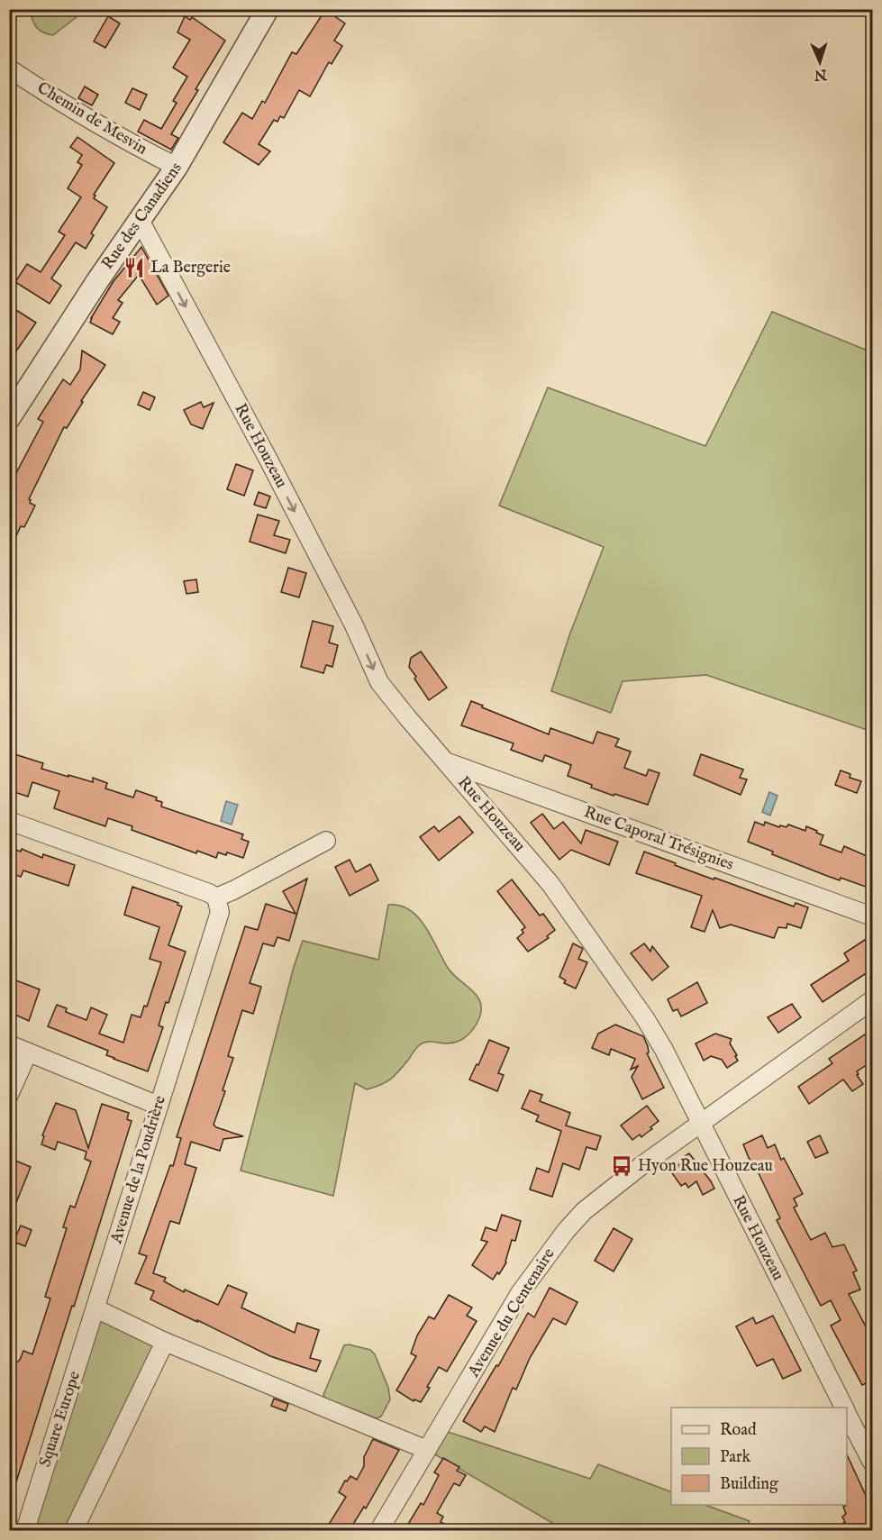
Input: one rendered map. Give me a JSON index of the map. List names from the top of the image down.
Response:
{
  "streets": {
    "street": [
      "Chemin de Mesvin",
      "Rue des Canadiens",
      "Rue Houzeau",
      "Rue Caporal Trésignies",
      "Avenue de la Poudrière",
      "Avenue du Centenaire",
      "Square Europe"
    ]
  },
  "crossings": [
    ["Chemin de Mesvin", "Rue des Canadiens"],
    ["Rue des Canadiens", "Rue Houzeau"],
    ["Rue Houzeau", "Rue Caporal Trésignies"],
    ["Rue Houzeau", "Avenue du Centenaire"],
    ["Avenue de la Poudrière", "Square Europe"]
  ],
  "one_way": ["Rue Houzeau"],
  "places": {
    "restaurant": ["La Bergerie"],
    "bus stop": ["Hyon Rue Houzeau"]
  },
  "legend": ["Road", "Park", "Building"],
  "north": "bottom"
}
